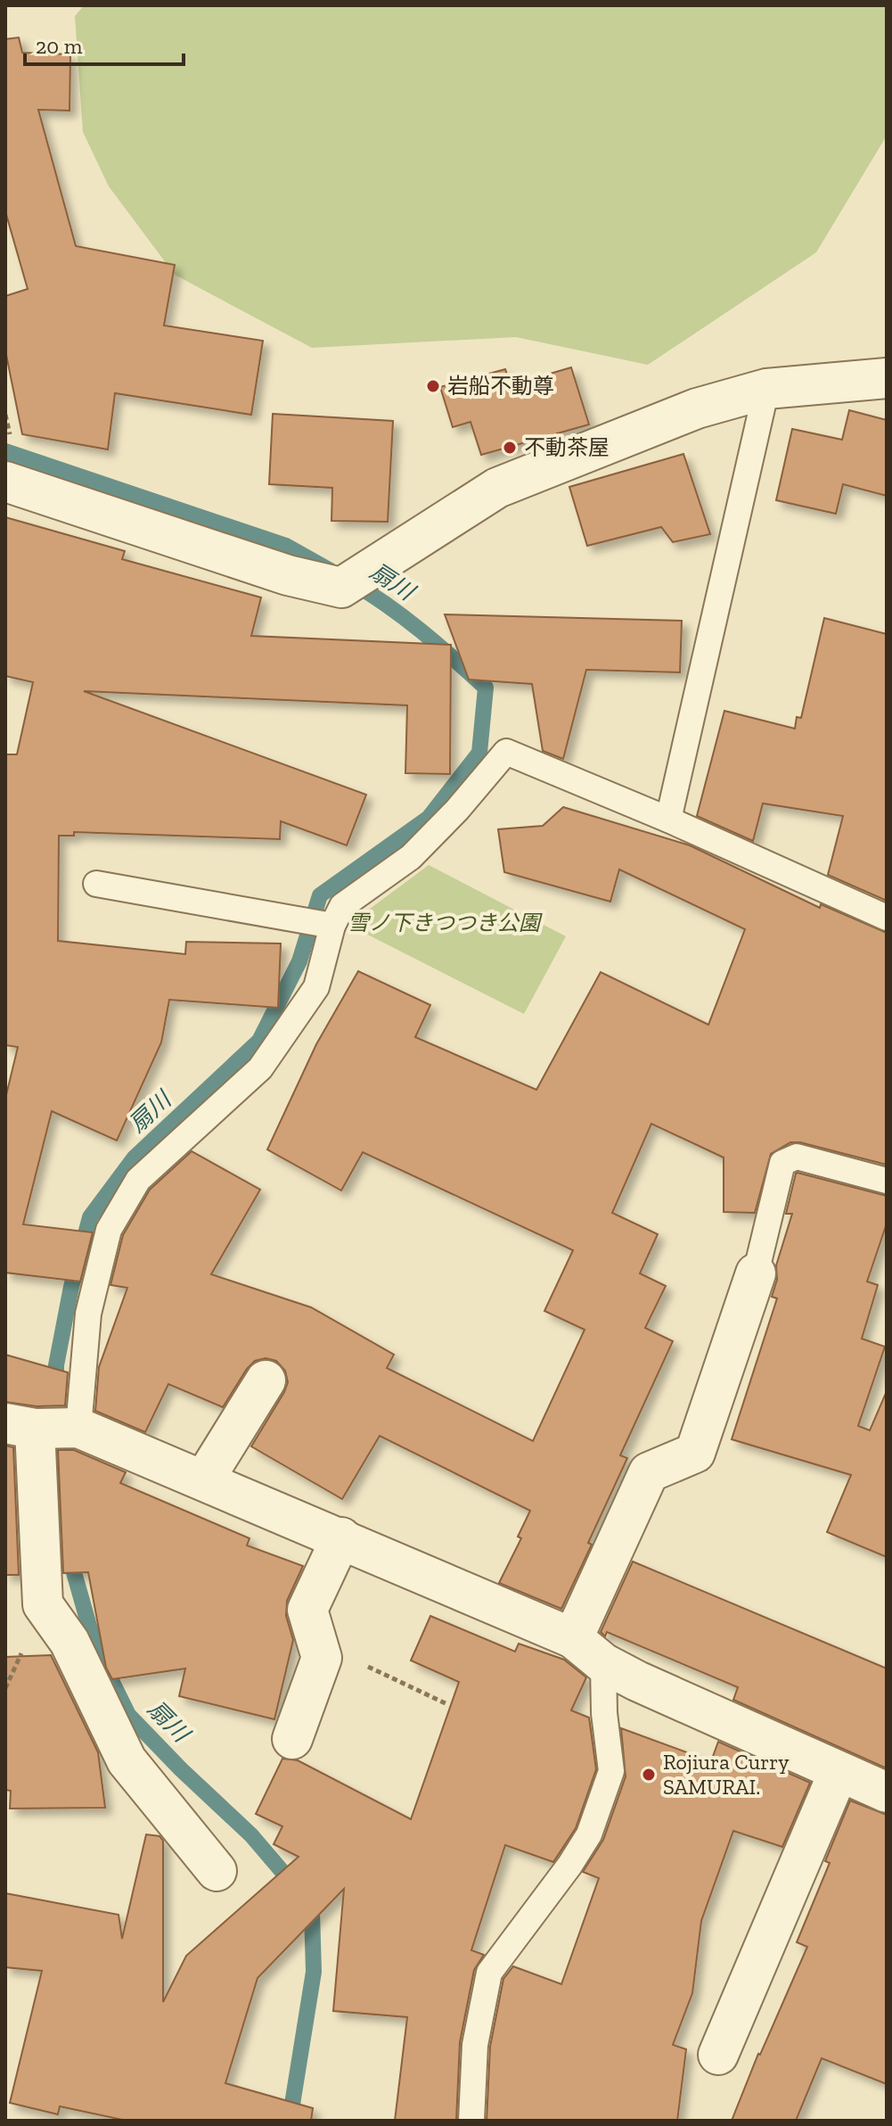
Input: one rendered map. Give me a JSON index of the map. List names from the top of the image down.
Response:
{
  "water": ["扇川"],
  "parks": ["雪ノ下きつつき公園"],
  "places": ["岩船不動尊", "不動茶屋", "Rojiura Curry SAMURAI."],
  "scale_bar": "20 m"
}
